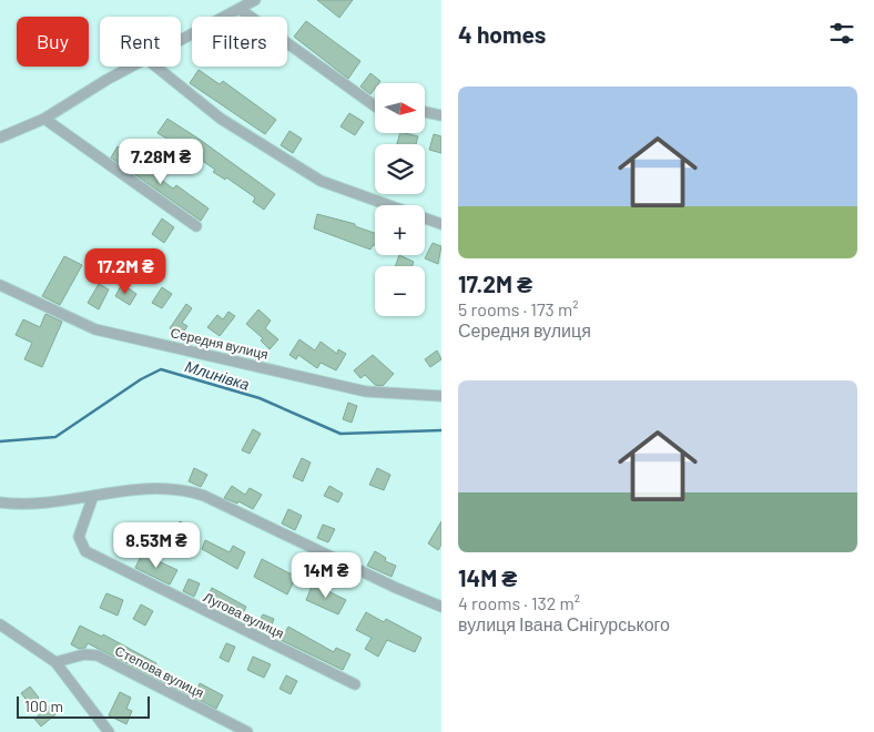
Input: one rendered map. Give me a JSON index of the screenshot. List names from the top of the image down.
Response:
{
  "streets": {
    "street": ["Середня вулиця", "Лугова вулиця", "Степова вулиця"]
  },
  "water": ["Млинівка"],
  "scale_bar": "100 m",
  "north": "right",
  "page": {
    "heading": "4 homes",
    "chip": ["Buy", "Rent", "Filters"],
    "list": [
      {
        "name": "17.2M ₴",
        "note": "5 rooms · 173 m² · Середня вулиця"
      },
      {
        "name": "14M ₴",
        "note": "4 rooms · 132 m² · вулиця Івана Снігурського"
      }
    ],
    "map_buttons": ["+", "−"],
    "price": [
      "7.28M ₴",
      "17.2M ₴",
      "8.53M ₴",
      "14M ₴"
    ],
    "scale": "100 m"
  }
}
